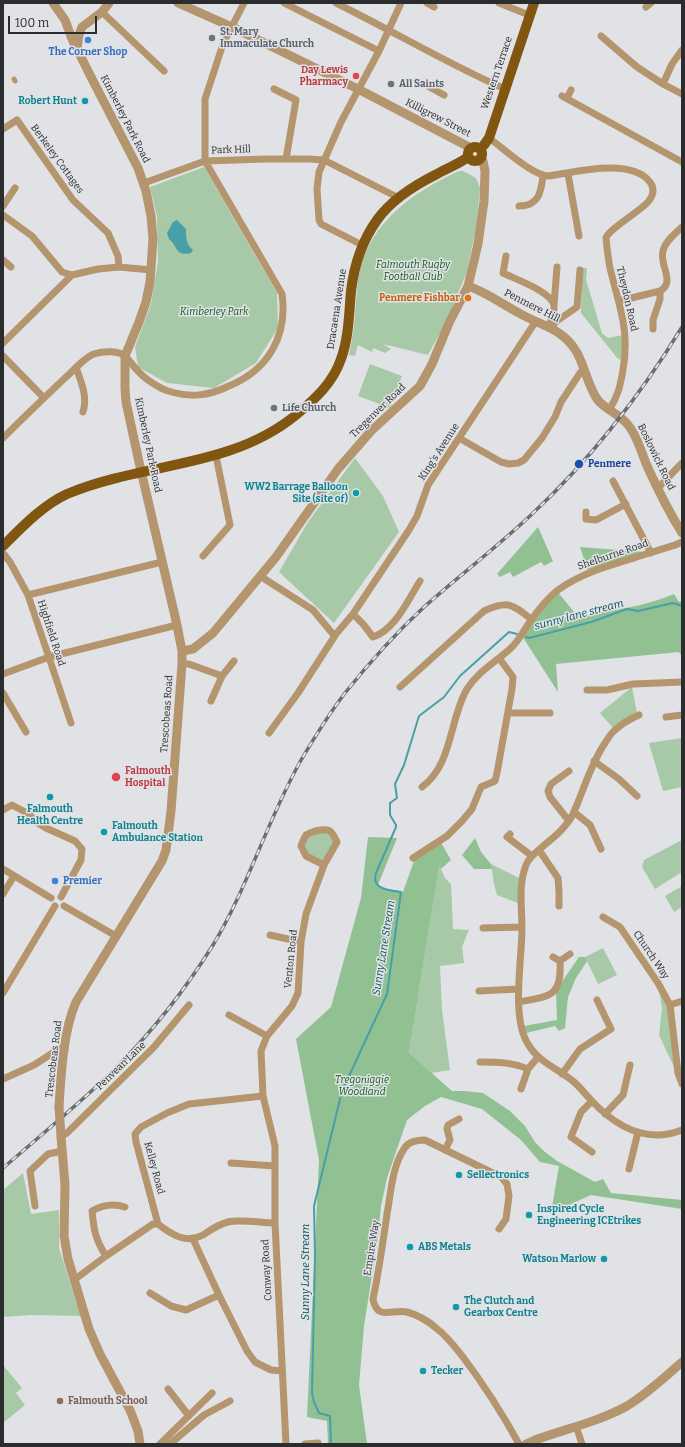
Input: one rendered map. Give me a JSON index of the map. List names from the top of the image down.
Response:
{
  "streets": {
    "main road": ["Western Terrace", "Dracaena Avenue"],
    "street": [
      "Killigrew Street",
      "Kimberley Park Road",
      "Park Hill",
      "Berkeley Cottages",
      "Theydon Road",
      "Penmere Hill",
      "Tregenver Road",
      "King's Avenue",
      "Boslowick Road",
      "Shelburne Road",
      "Highfield Road",
      "Trescobeas Road",
      "Church Way",
      "Venton Road",
      "Penvean Lane",
      "Kelley Road",
      "Empire Way",
      "Conway Road"
    ]
  },
  "crossings": [
    ["Western Terrace", "Killigrew Street"],
    ["Western Terrace", "Dracaena Avenue"],
    ["Western Terrace", "Tregenver Road"],
    ["Killigrew Street", "Dracaena Avenue"],
    ["Killigrew Street", "Tregenver Road"],
    ["Kimberley Park Road", "Park Hill"],
    ["Kimberley Park Road", "Dracaena Avenue"],
    ["Kimberley Park Road", "Tregenver Road"],
    ["Kimberley Park Road", "Trescobeas Road"],
    ["Theydon Road", "Penmere Hill"],
    ["Theydon Road", "Boslowick Road"],
    ["Penmere Hill", "Tregenver Road"],
    ["Penmere Hill", "King's Avenue"],
    ["Penmere Hill", "Boslowick Road"],
    ["Dracaena Avenue", "Tregenver Road"],
    ["Dracaena Avenue", "Highfield Road"],
    ["Trescobeas Road", "Penvean Lane"],
    ["Venton Road", "Kelley Road"],
    ["Venton Road", "Conway Road"],
    ["Kelley Road", "Conway Road"]
  ],
  "water": ["sunny lane stream", "Sunny Lane Stream"],
  "parks": ["Falmouth Rugby Football Club", "Kimberley Park", "Tregoniggie Woodland"],
  "places": [
    "St. Mary Immaculate Church",
    "The Corner Shop",
    "Day Lewis Pharmacy",
    "All Saints",
    "Robert Hunt",
    "Penmere Fishbar",
    "Life Church",
    "Penmere",
    "WW2 Barrage Balloon Site (site of)",
    "Falmouth Hospital",
    "Falmouth Health Centre",
    "Falmouth Ambulance Station",
    "Premier",
    "Sellectronics",
    "Inspired Cycle Engineering ICEtrikes",
    "ABS Metals",
    "Watson Marlow",
    "The Clutch and Gearbox Centre",
    "Tecker",
    "Falmouth School"
  ],
  "scale_bar": "100 m"
}
